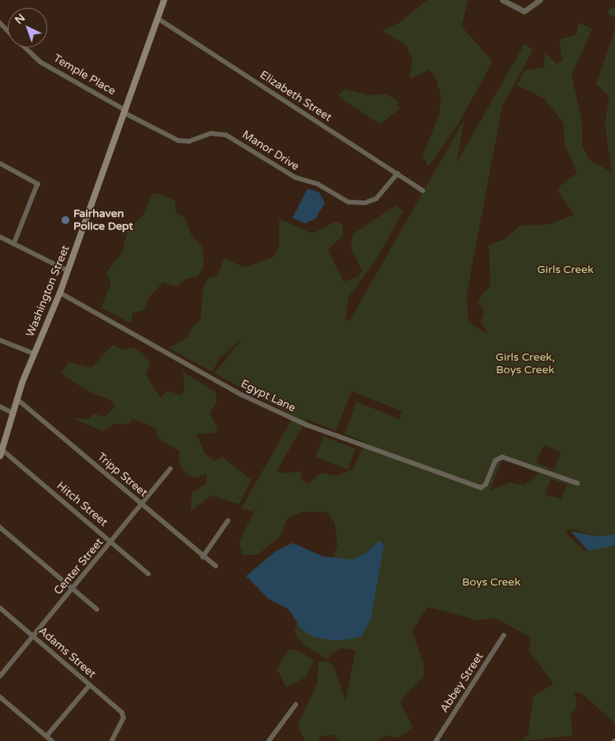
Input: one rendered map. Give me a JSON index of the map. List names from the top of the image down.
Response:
{
  "streets": {
    "main road": ["Washington Street"],
    "street": [
      "Temple Place",
      "Elizabeth Street",
      "Manor Drive",
      "Egypt Lane",
      "Tripp Street",
      "Hitch Street",
      "Center Street",
      "Adams Street",
      "Abbey Street"
    ]
  },
  "crossings": [
    ["Temple Place", "Manor Drive"],
    ["Temple Place", "Washington Street"],
    ["Elizabeth Street", "Manor Drive"],
    ["Elizabeth Street", "Washington Street"],
    ["Manor Drive", "Washington Street"],
    ["Washington Street", "Egypt Lane"],
    ["Washington Street", "Tripp Street"],
    ["Washington Street", "Hitch Street"],
    ["Tripp Street", "Center Street"],
    ["Hitch Street", "Center Street"],
    ["Center Street", "Adams Street"]
  ],
  "parks": ["Girls Creek", "Girls Creek, Boys Creek", "Boys Creek"],
  "places": ["Fairhaven Police Dept"],
  "north": "top left"
}
